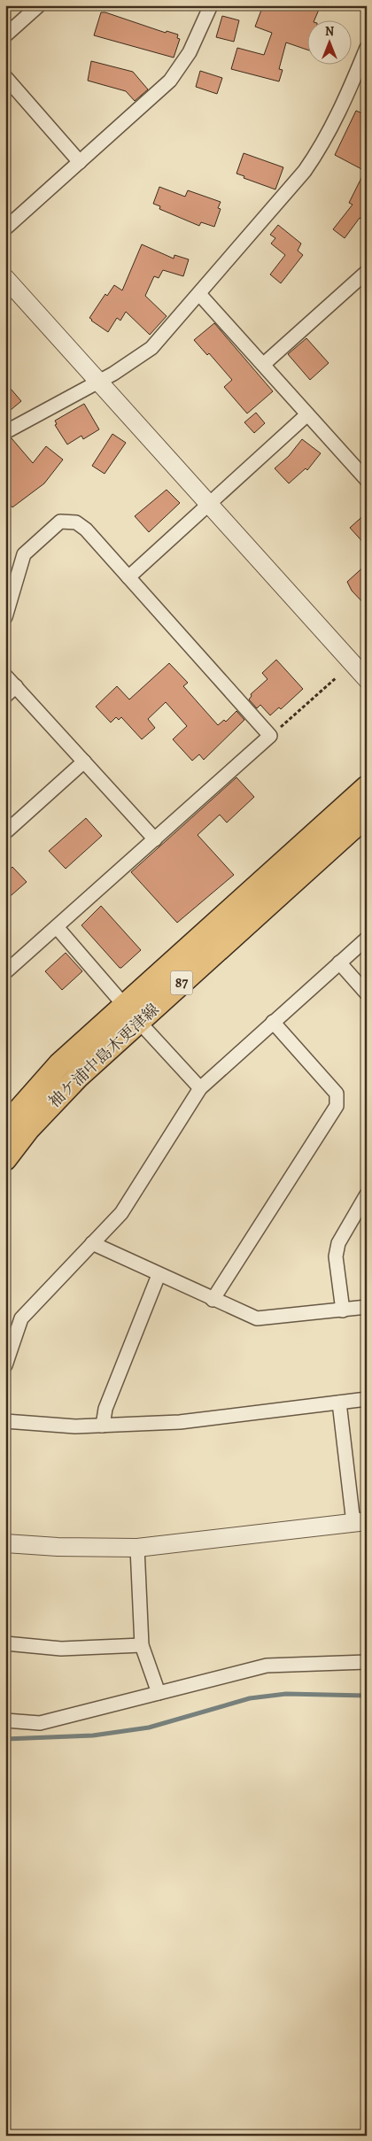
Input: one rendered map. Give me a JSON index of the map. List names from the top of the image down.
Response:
{
  "streets": {
    "main road": ["87", "袖ケ浦中島木更津線"]
  },
  "north": "top"
}
